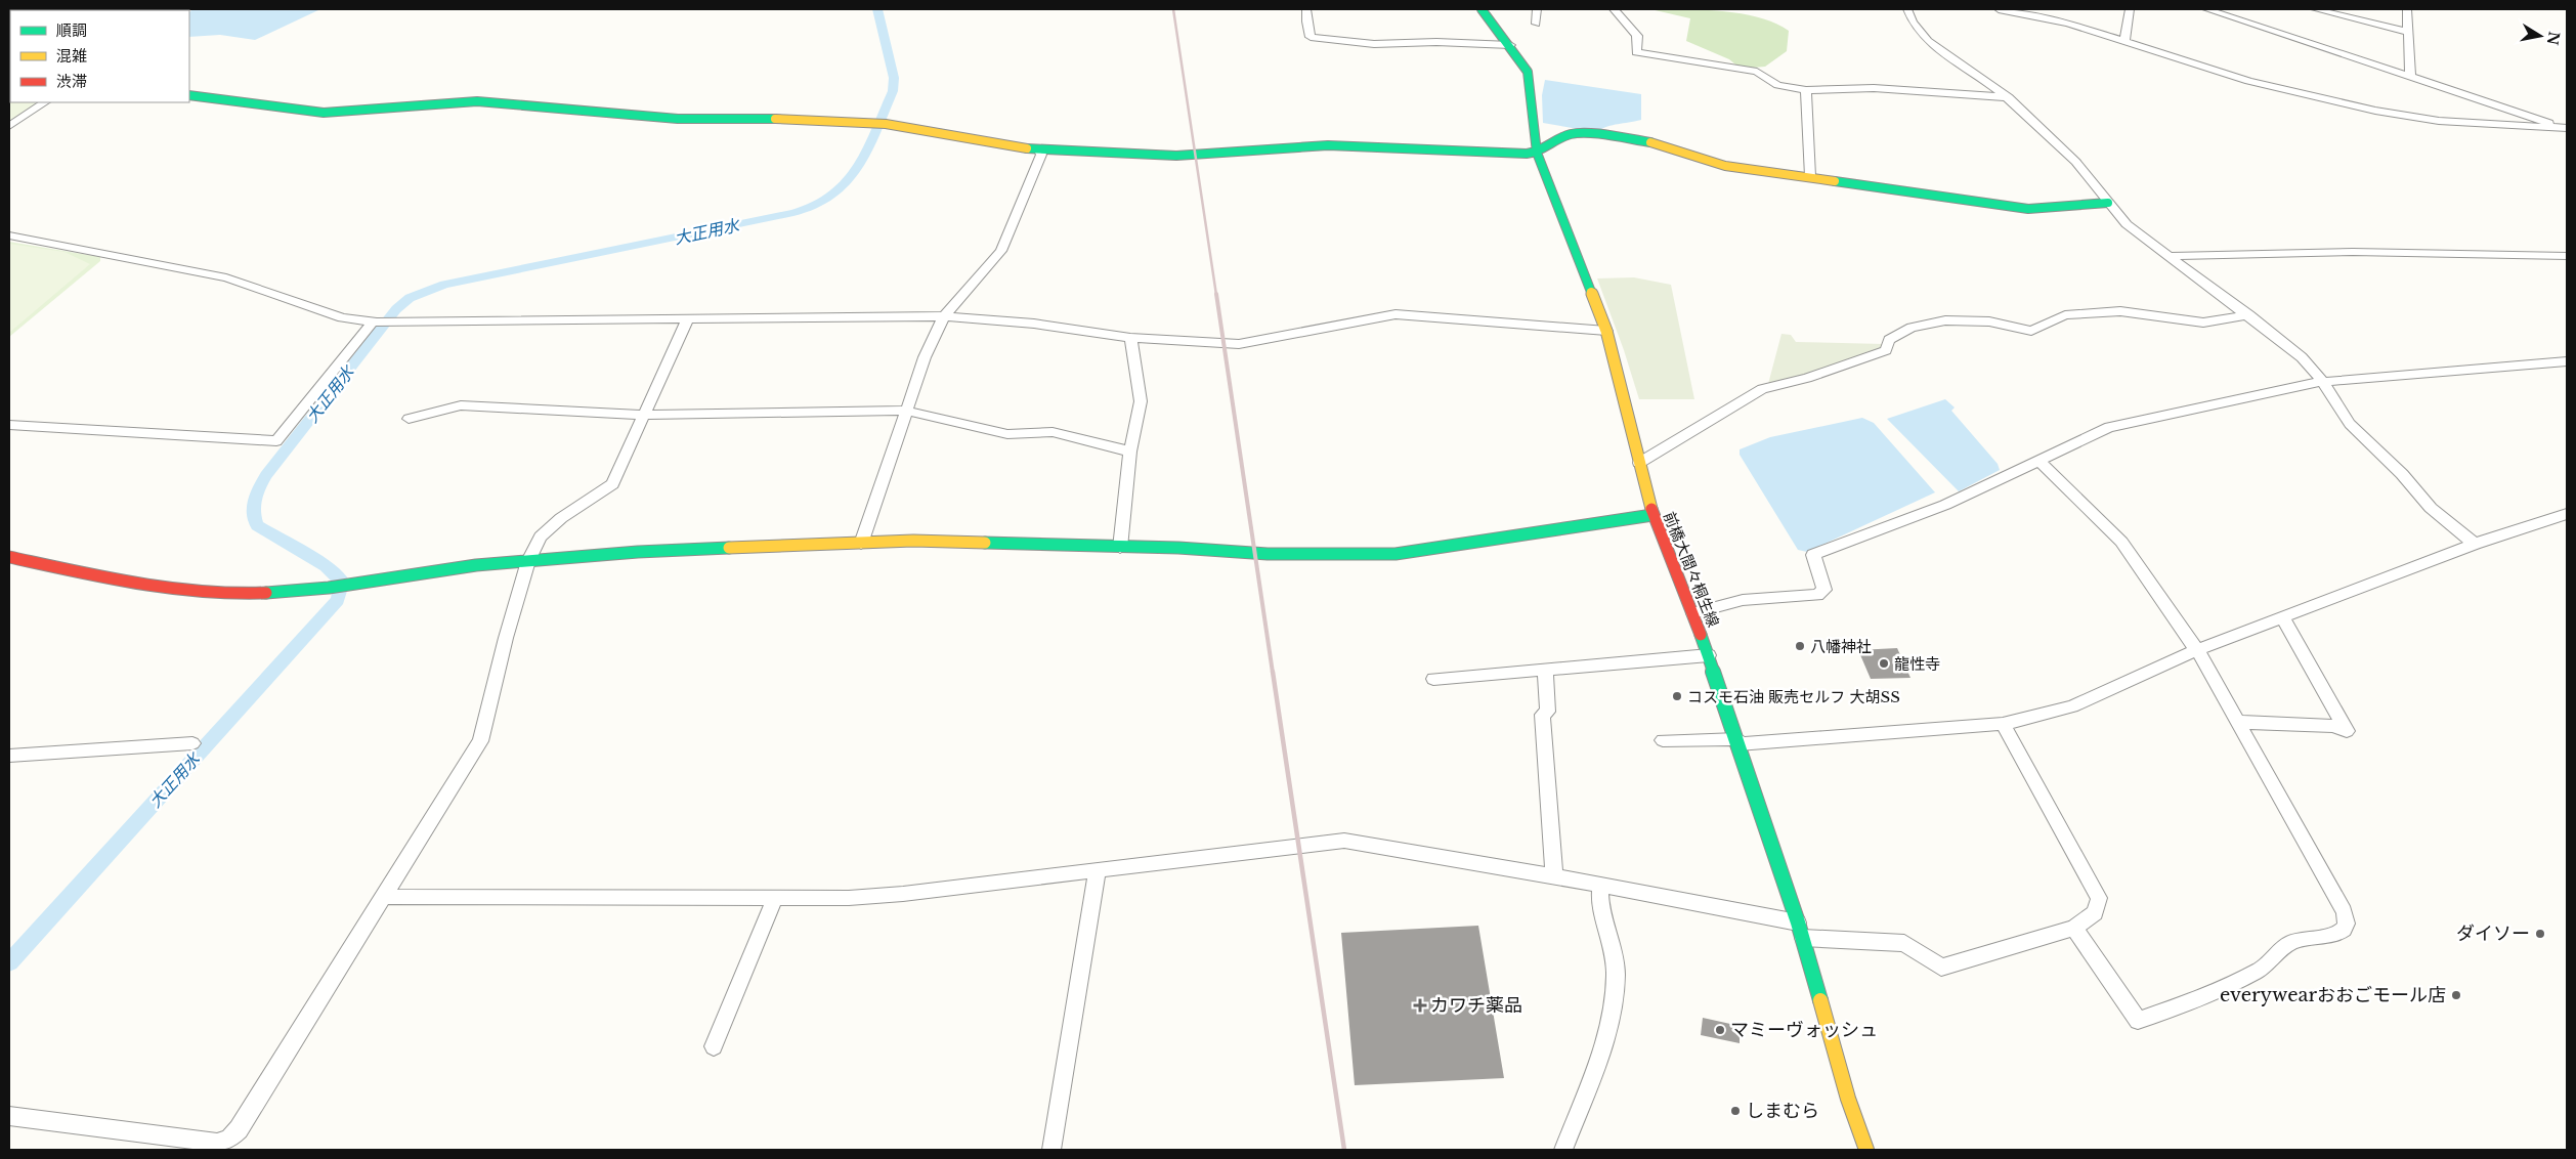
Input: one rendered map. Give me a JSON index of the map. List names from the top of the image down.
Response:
{
  "streets": {
    "street": ["前橋大間々桐生線"]
  },
  "water": ["大正用水"],
  "places": {
    "other": [
      "八幡神社",
      "龍性寺",
      "コスモ石油 販売セルフ 大胡SS",
      "ダイソー",
      "everywearおおごモール店",
      "マミーヴォッシュ",
      "しまむら"
    ],
    "health": ["カワチ薬品"]
  },
  "legend": ["順調", "混雑", "渋滞"],
  "north": "right"
}
